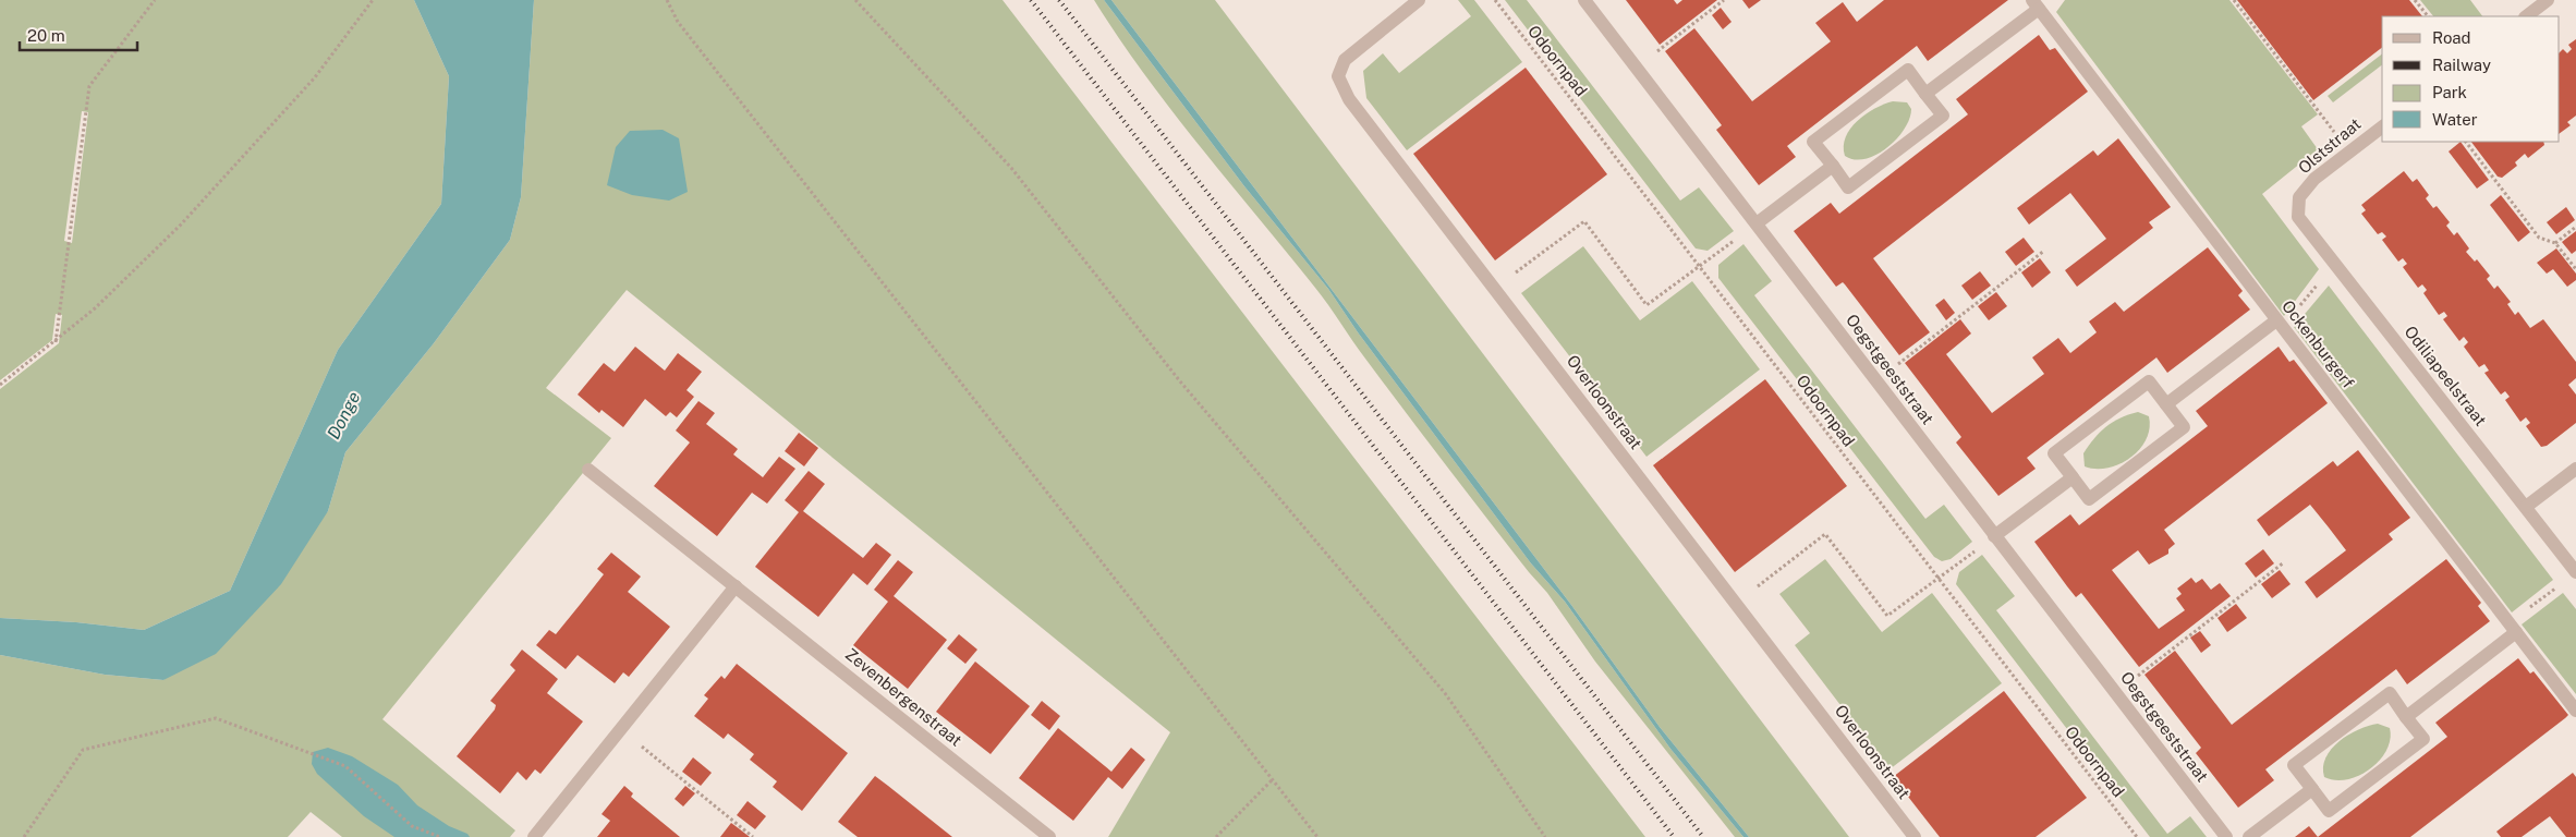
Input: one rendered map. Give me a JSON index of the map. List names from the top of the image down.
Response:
{
  "streets": {
    "street": [
      "Olststraat",
      "Ockenburgerf",
      "Oegstgeeststraat",
      "Odiliapeelstraat",
      "Overloonstraat",
      "Zevenbergenstraat"
    ],
    "path": ["Odoornpad"]
  },
  "crossings": [
    ["Olststraat", "Odiliapeelstraat"]
  ],
  "water": ["Donge"],
  "legend": [
    "Road",
    "Railway",
    "Park",
    "Water"
  ],
  "scale_bar": "20 m"
}
